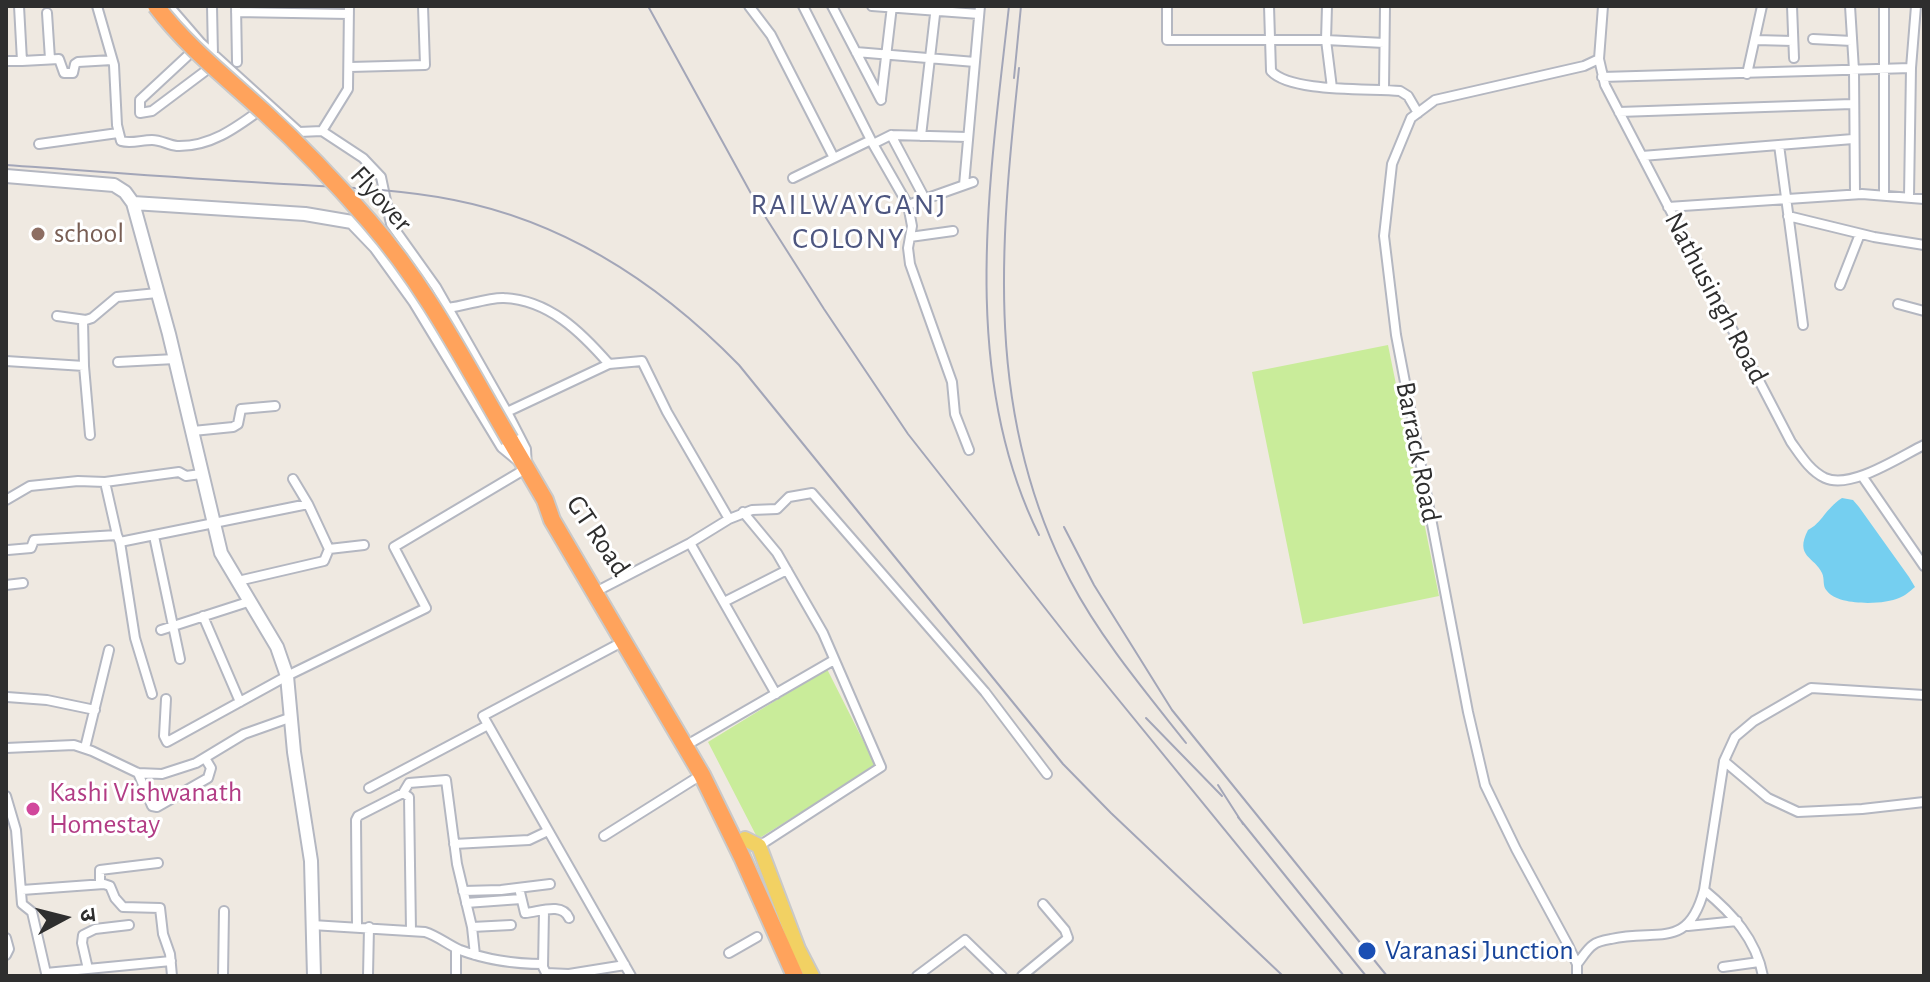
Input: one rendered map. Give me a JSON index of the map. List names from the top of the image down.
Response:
{
  "streets": {
    "highway": ["Flyover", "GT Road"],
    "street": ["Nathusingh Road", "Barrack Road"]
  },
  "crossings": [
    ["Flyover", "GT Road"]
  ],
  "districts": ["RAILWAYGANJ COLONY"],
  "places": ["school", "Kashi Vishwanath Homestay", "Varanasi Junction"],
  "north": "right"
}
